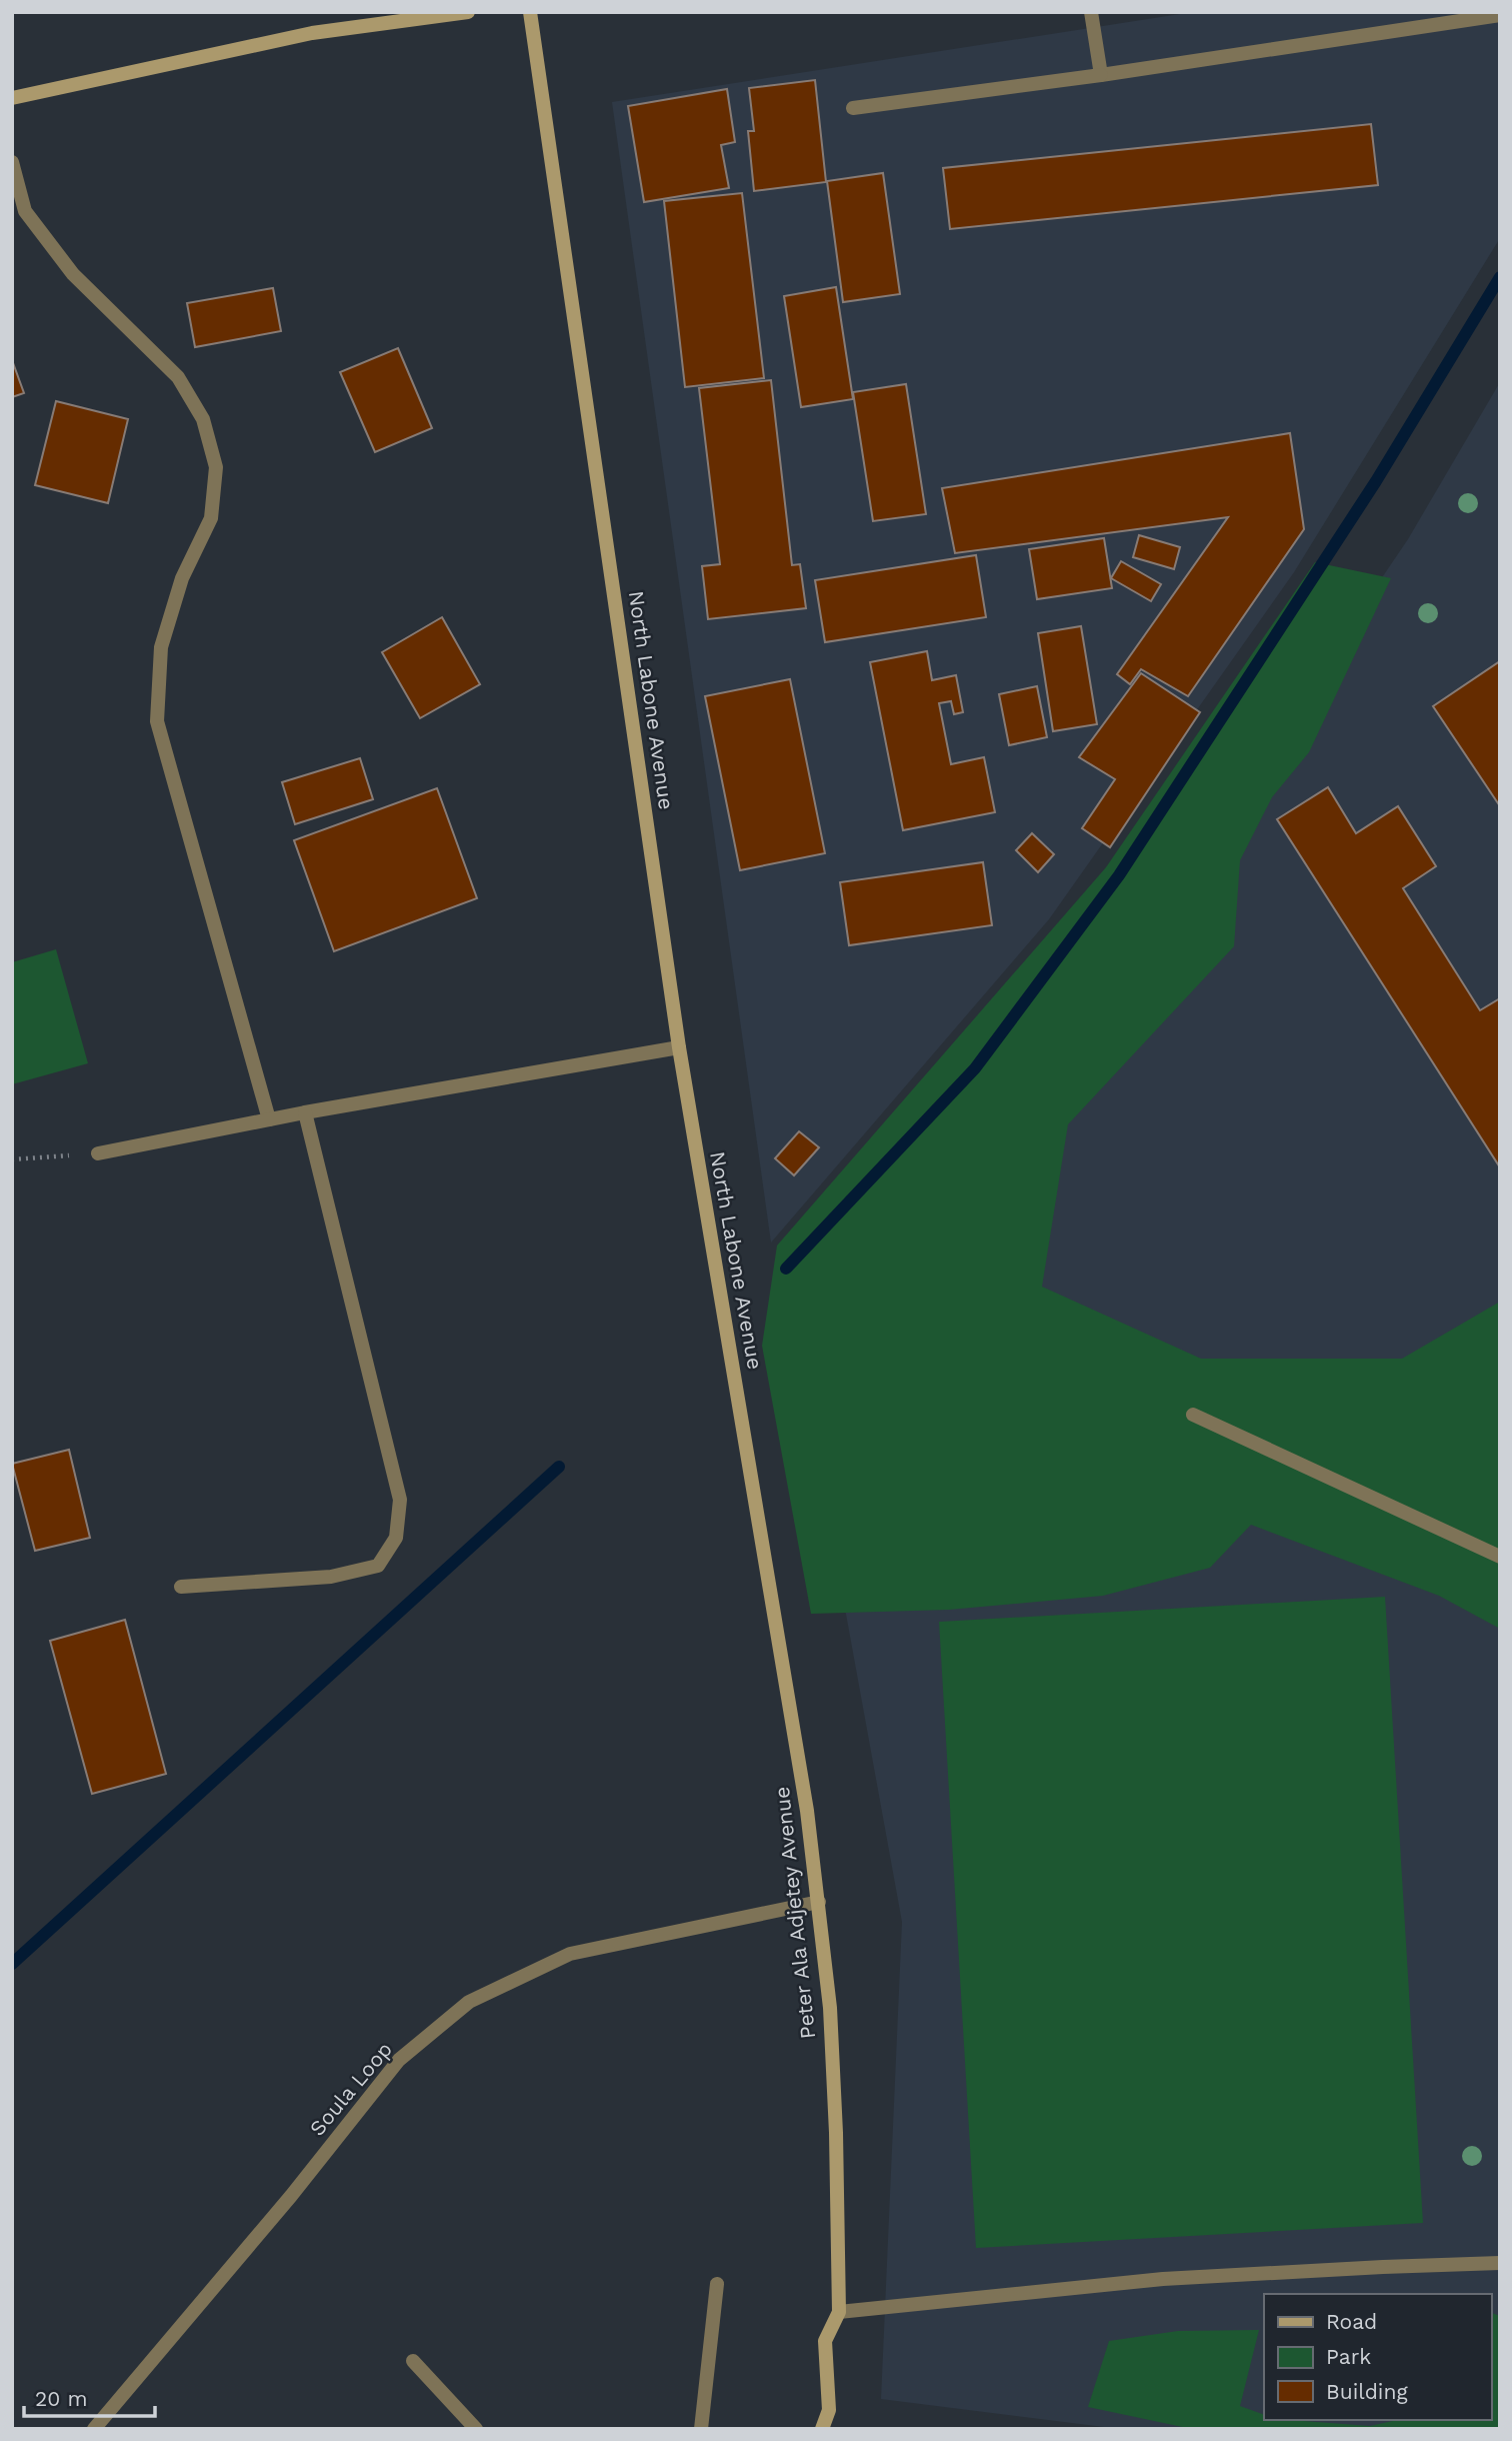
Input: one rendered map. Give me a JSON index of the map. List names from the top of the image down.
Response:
{
  "streets": {
    "street": ["North Labone Avenue", "Peter Ala Adjetey Avenue", "Soula Loop"]
  },
  "crossings": [
    ["North Labone Avenue", "Peter Ala Adjetey Avenue"],
    ["Peter Ala Adjetey Avenue", "Soula Loop"]
  ],
  "legend": ["Road", "Park", "Building"],
  "scale_bar": "20 m"
}
